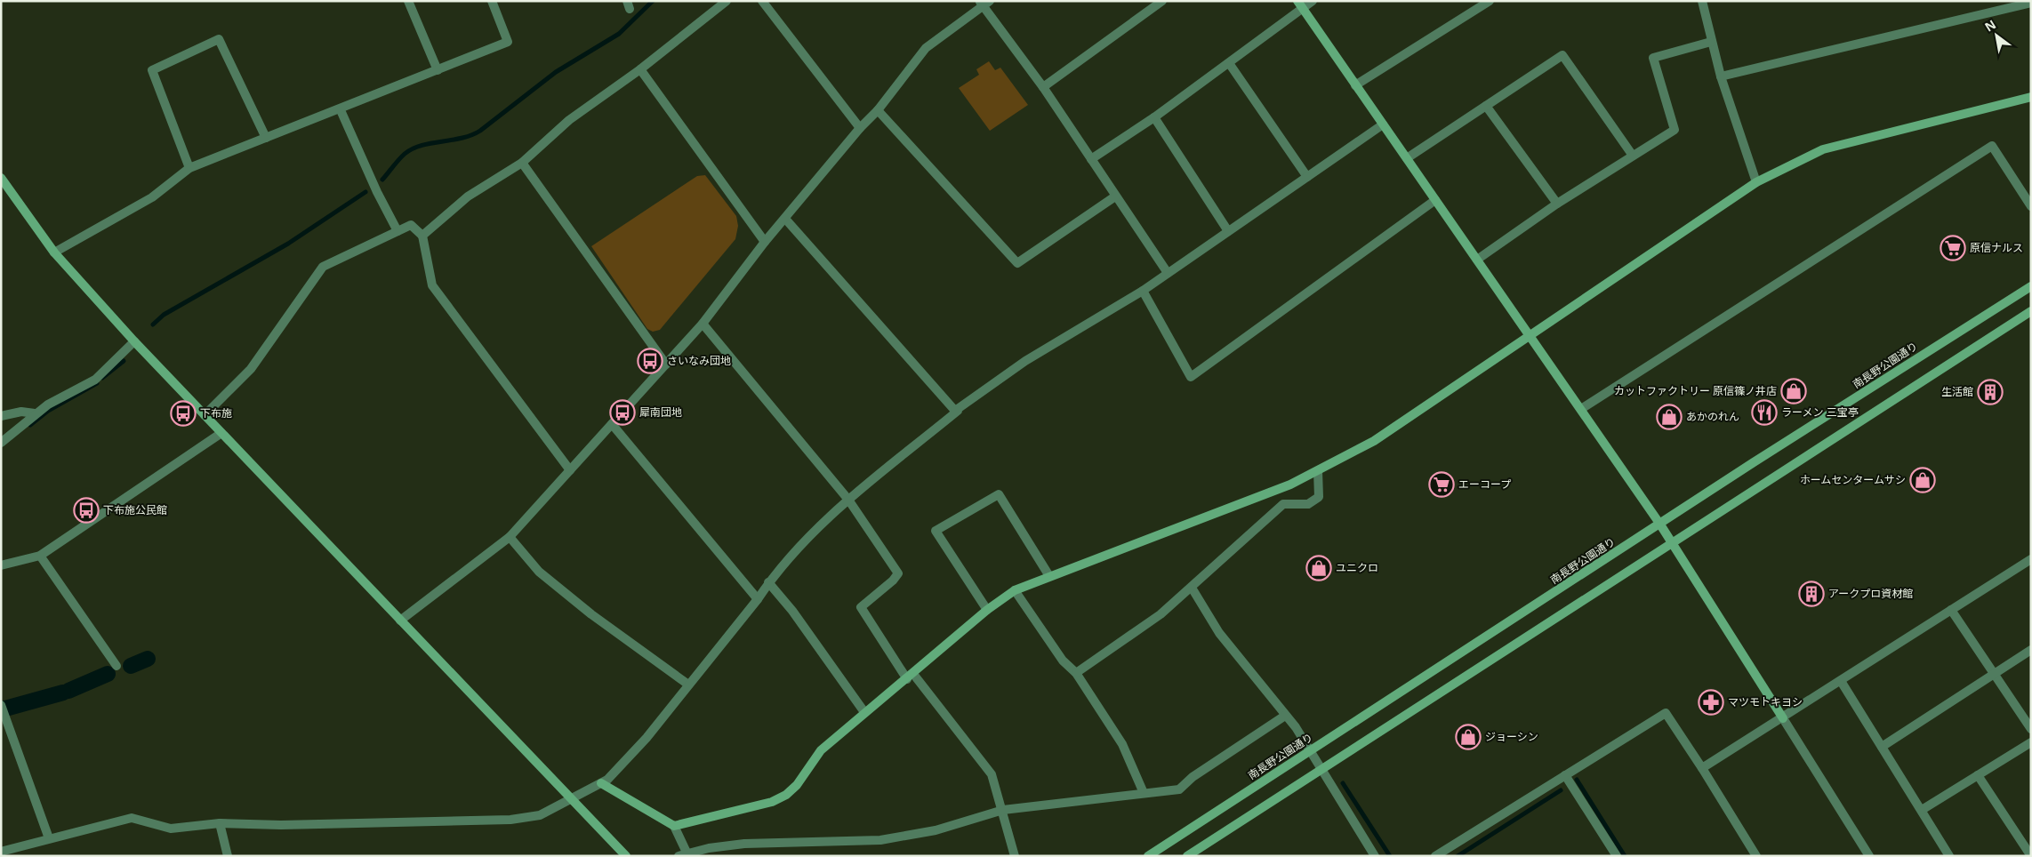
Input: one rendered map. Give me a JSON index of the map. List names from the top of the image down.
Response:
{
  "streets": {
    "street": ["南長野公園通り"]
  },
  "places": {
    "supermarket": ["原信ナルス", "エーコープ"],
    "bus stop": [
      "さいなみ団地",
      "犀南団地",
      "下布施",
      "下布施公民館"
    ],
    "shop": [
      "カットファクトリー 原信篠ノ井店",
      "あかのれん",
      "ホームセンタームサシ",
      "ユニクロ",
      "ジョーシン"
    ],
    "building": ["生活館", "アークプロ資材館"],
    "restaurant": ["ラーメン 三宝亭"],
    "pharmacy": ["マツモトキヨシ"]
  },
  "north": "top left"
}
